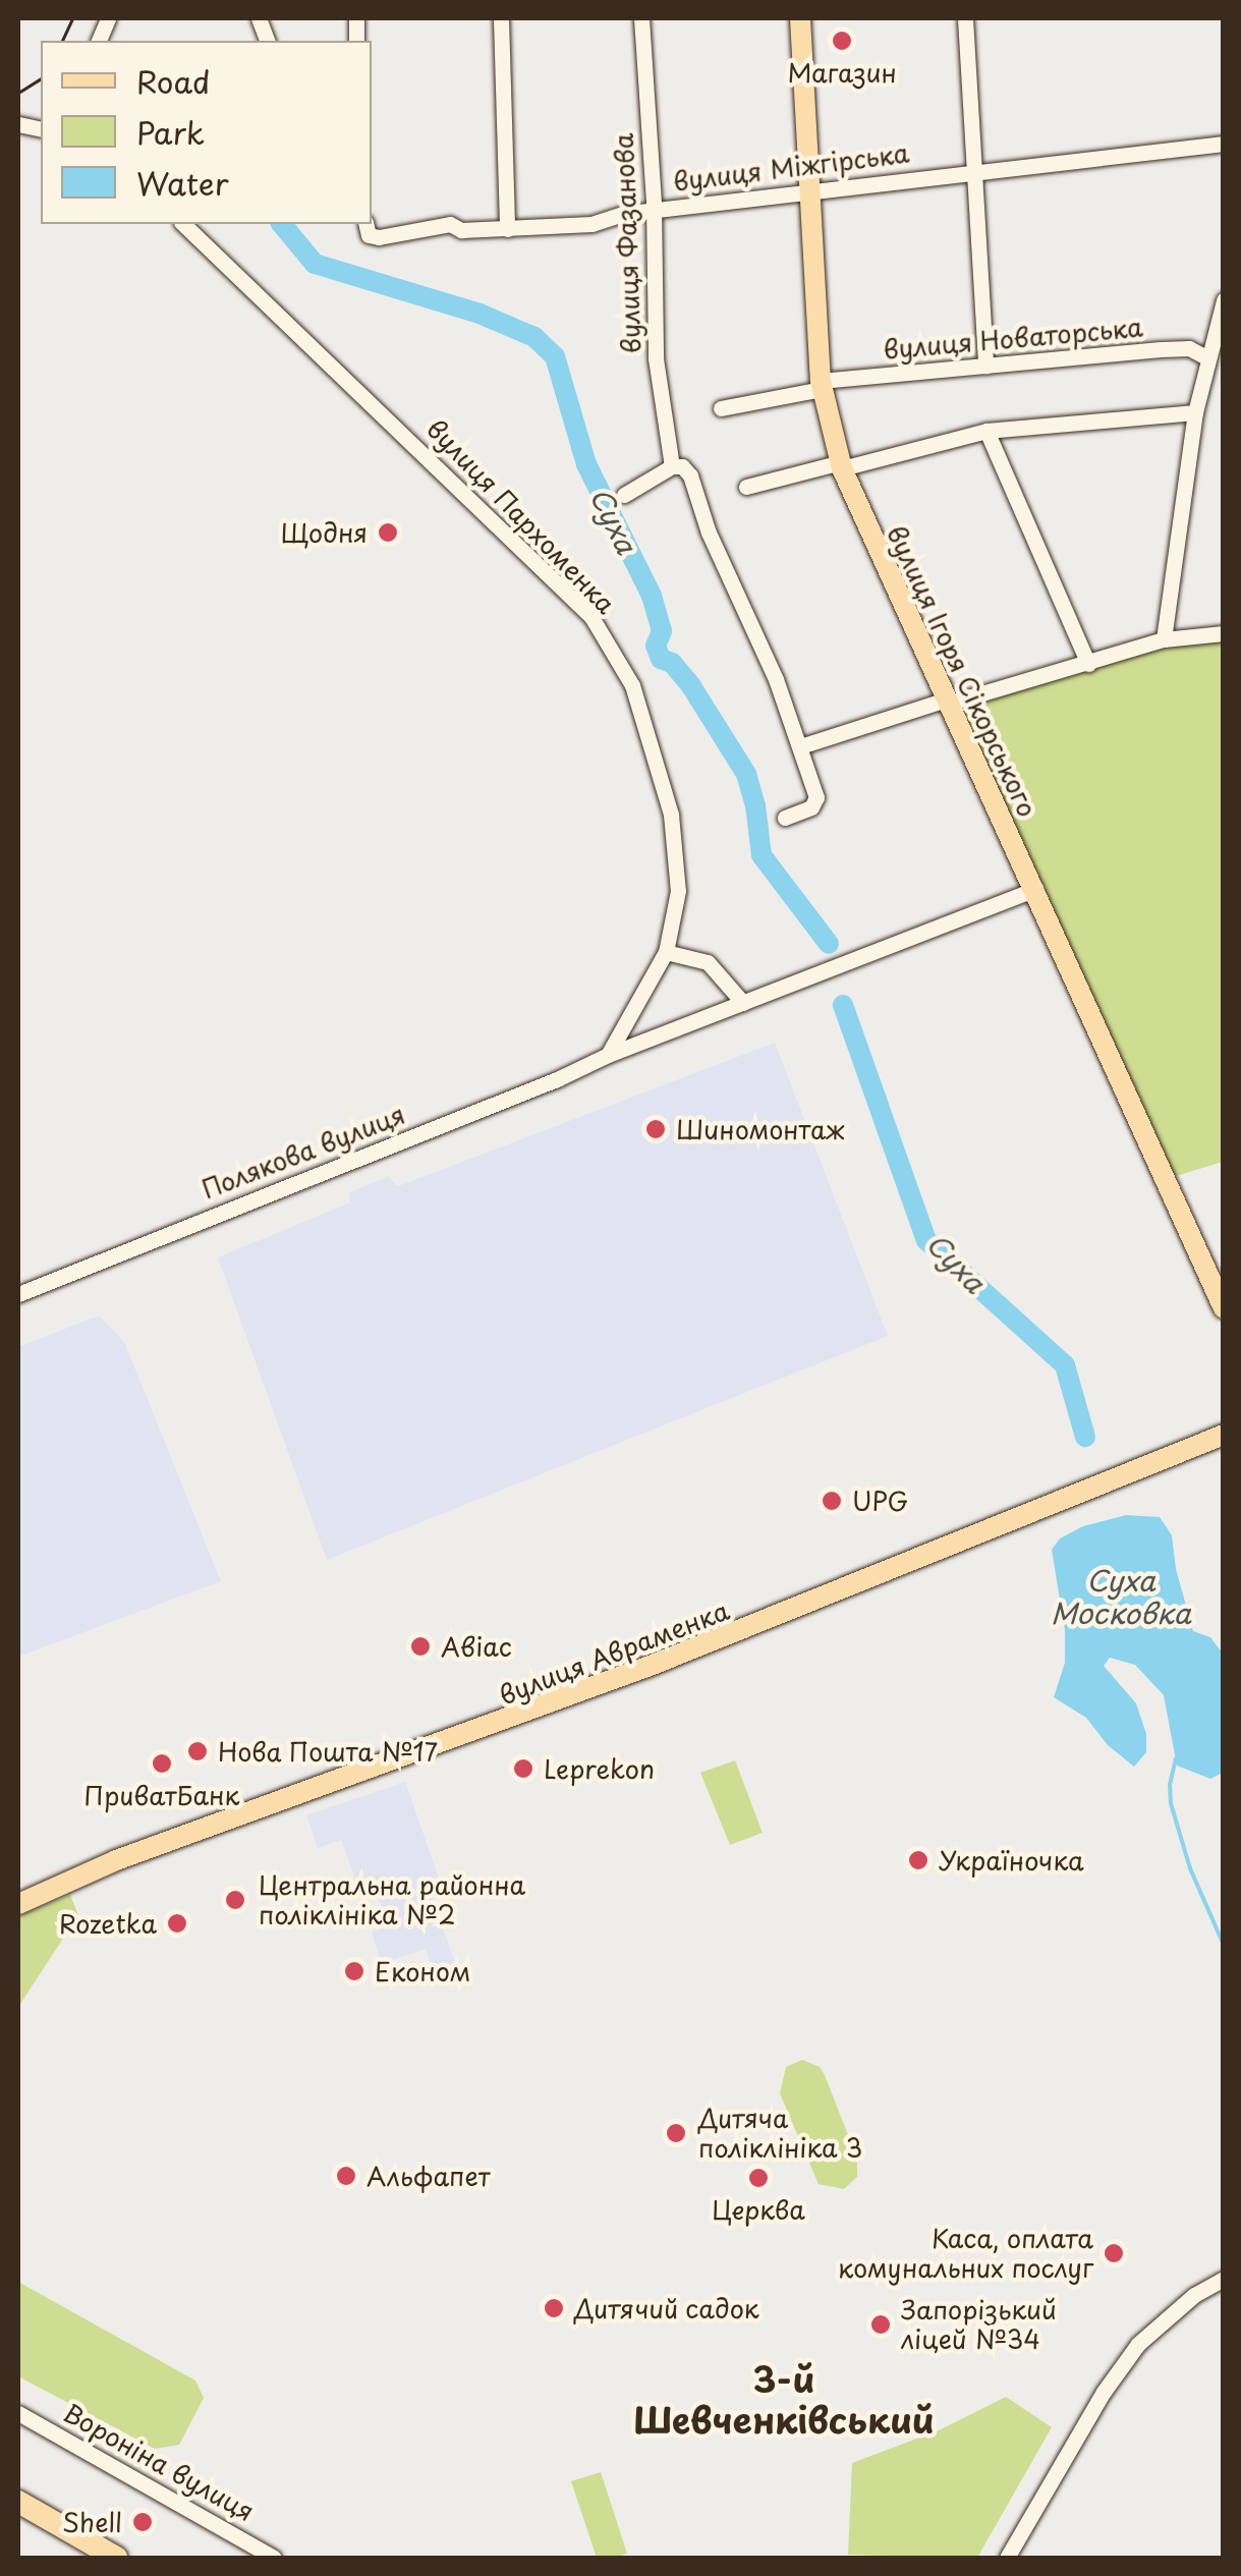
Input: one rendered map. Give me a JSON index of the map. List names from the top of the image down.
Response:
{
  "streets": {
    "main road": ["вулиця Ігоря Сікорського", "вулиця Авраменка"],
    "street": [
      "вулиця Міжгірська",
      "вулиця Фазанова",
      "вулиця Новаторська",
      "вулиця Пархоменка",
      "Полякова вулиця",
      "Вороніна вулиця"
    ]
  },
  "crossings": [
    ["вулиця Міжгірська", "вулиця Фазанова"],
    ["вулиця Міжгірська", "вулиця Ігоря Сікорського"],
    ["вулиця Новаторська", "вулиця Ігоря Сікорського"],
    ["вулиця Ігоря Сікорського", "Полякова вулиця"]
  ],
  "districts": ["3-й Шевченківський"],
  "water": ["Суха", "Суха Московка"],
  "places": [
    "Магазин",
    "Щодня",
    "Шиномонтаж",
    "UPG",
    "Авіас",
    "Нова Пошта №17",
    "ПриватБанк",
    "Leprekon",
    "Україночка",
    "Центральна районна поліклініка №2",
    "Rozetka",
    "Економ",
    "Дитяча поліклініка 3",
    "Альфапет",
    "Церква",
    "Каса, оплата комунальних послуг",
    "Дитячий садок",
    "Запорізький ліцей №34",
    "Shell"
  ],
  "legend": ["Road", "Park", "Water"]
}
